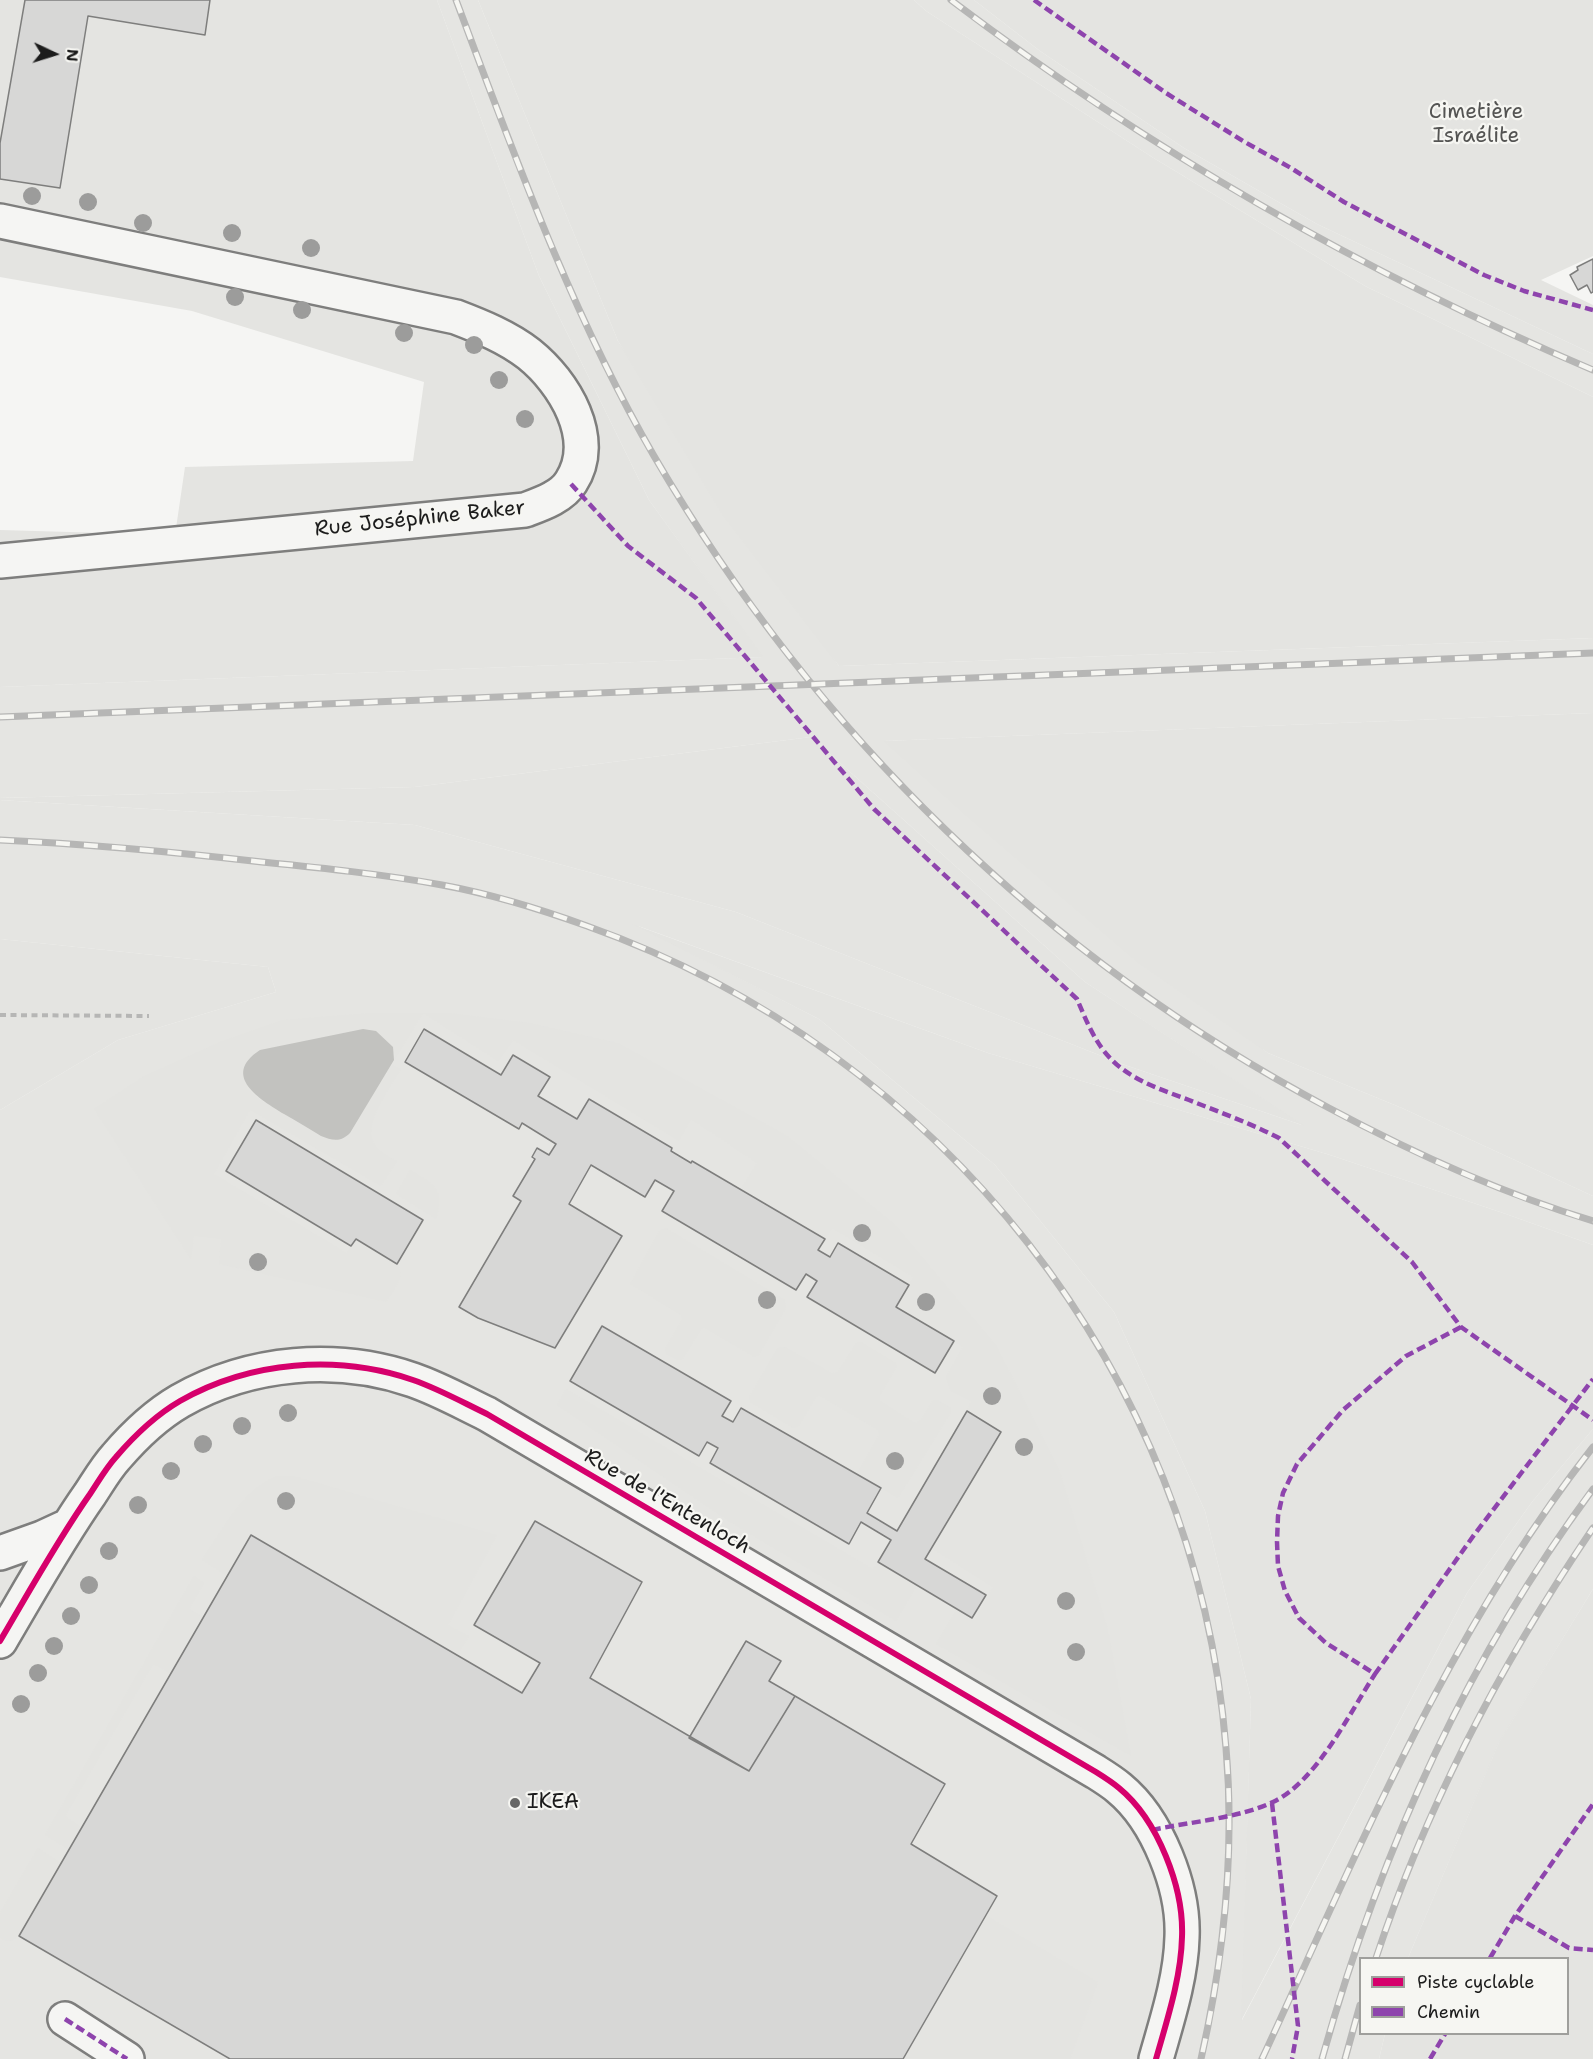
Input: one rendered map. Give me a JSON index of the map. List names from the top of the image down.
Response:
{
  "streets": {
    "street": ["Rue Joséphine Baker", "Rue de l'Entenloch"]
  },
  "parks": ["Cimetière Israélite"],
  "places": ["IKEA"],
  "legend": ["Piste cyclable", "Chemin"],
  "north": "right"
}
